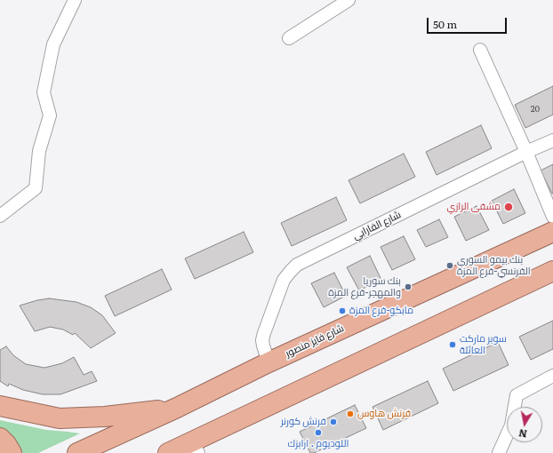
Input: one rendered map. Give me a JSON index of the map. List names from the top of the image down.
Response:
{
  "streets": {
    "highway": ["شارع فايز منصور"],
    "street": ["شارع الفارابي"]
  },
  "crossings": [
    ["شارع الفارابي", "شارع فايز منصور"]
  ],
  "places": [
    "مشفى الرازي",
    "بنك بيمو السوري الفرنسي-فرع المزة",
    "بنك سوريا والمهجر-فرع المزة",
    "مابكو-فرع المزة",
    "سوبر ماركت العائلة",
    "فرنش هاوس",
    "فرنش كورنر",
    "اللوديوم . ارابزك"
  ],
  "house_numbers": ["20"],
  "scale_bar": "50 m",
  "north": "bottom"
}
